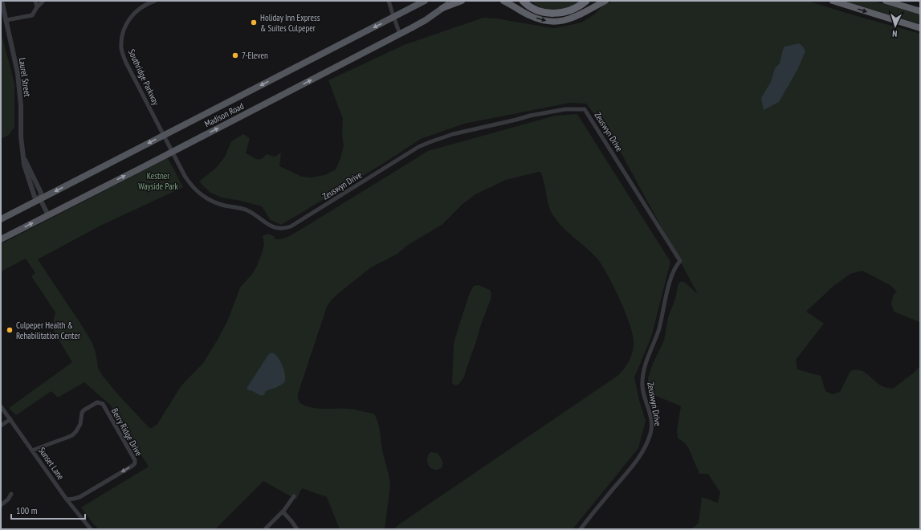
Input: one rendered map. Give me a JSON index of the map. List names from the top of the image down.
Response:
{
  "streets": {
    "main road": ["Madison Road"],
    "street": [
      "Laurel Street",
      "Southridge Parkway",
      "Zeuswyn Drive",
      "Berry Ridge Drive",
      "Sunset Lane"
    ]
  },
  "crossings": [
    ["Laurel Street", "Madison Road"],
    ["Southridge Parkway", "Madison Road"],
    ["Southridge Parkway", "Zeuswyn Drive"],
    ["Madison Road", "Zeuswyn Drive"],
    ["Berry Ridge Drive", "Sunset Lane"]
  ],
  "parks": ["Kestner Wayside Park"],
  "places": ["Holiday Inn Express & Suites Culpeper", "7-Eleven", "Culpeper Health & Rehabilitation Center"],
  "scale_bar": "100 m",
  "north": "bottom"
}
